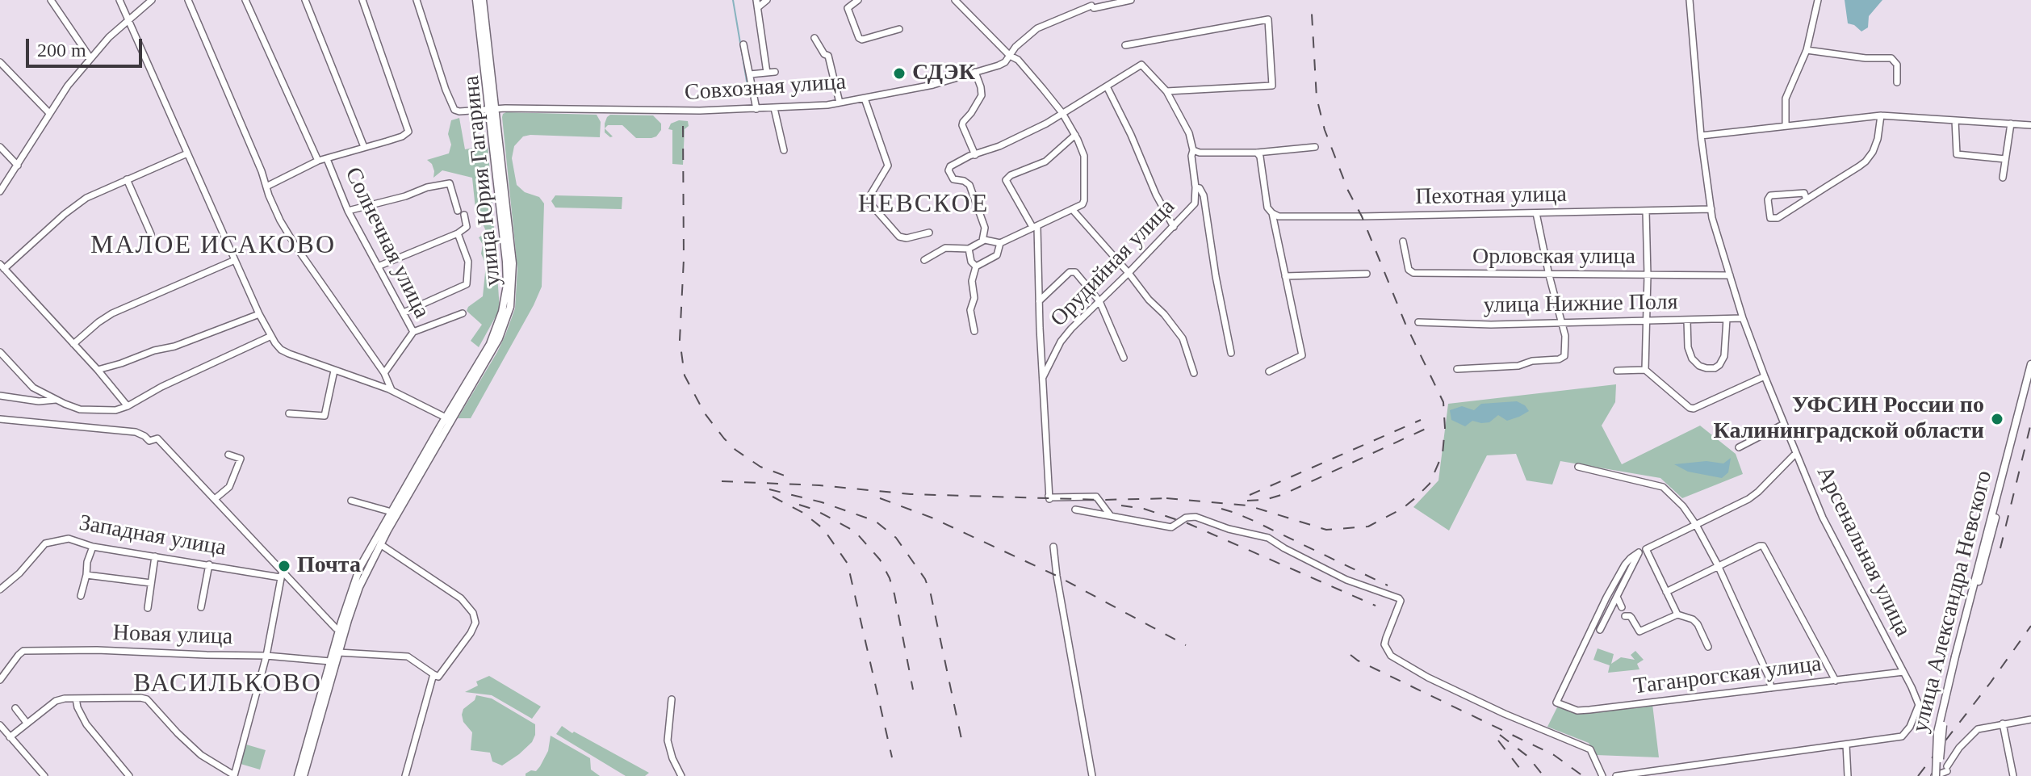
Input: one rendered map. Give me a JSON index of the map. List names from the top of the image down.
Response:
{
  "streets": {
    "main road": ["улица Юрия Гагарина", "улица Александра Невского"],
    "street": [
      "Совхозная улица",
      "Пехотная улица",
      "Солнечная улица",
      "Орловская улица",
      "Орудийная улица",
      "улица Нижние Поля",
      "Западная улица",
      "Арсенальная улица",
      "Новая улица",
      "Таганрогская улица"
    ]
  },
  "crossings": [
    ["Совхозная улица", "улица Юрия Гагарина"],
    ["Пехотная улица", "Арсенальная улица"],
    ["Орловская улица", "Арсенальная улица"],
    ["улица Нижние Поля", "Арсенальная улица"],
    ["Арсенальная улица", "Таганрогская улица"]
  ],
  "districts": ["НЕВСКОЕ", "МАЛОЕ ИСАКОВО", "ВАСИЛЬКОВО"],
  "places": ["СДЭК", "УФСИН России по Калининградской области", "Почта"],
  "scale_bar": "200 m"
}
